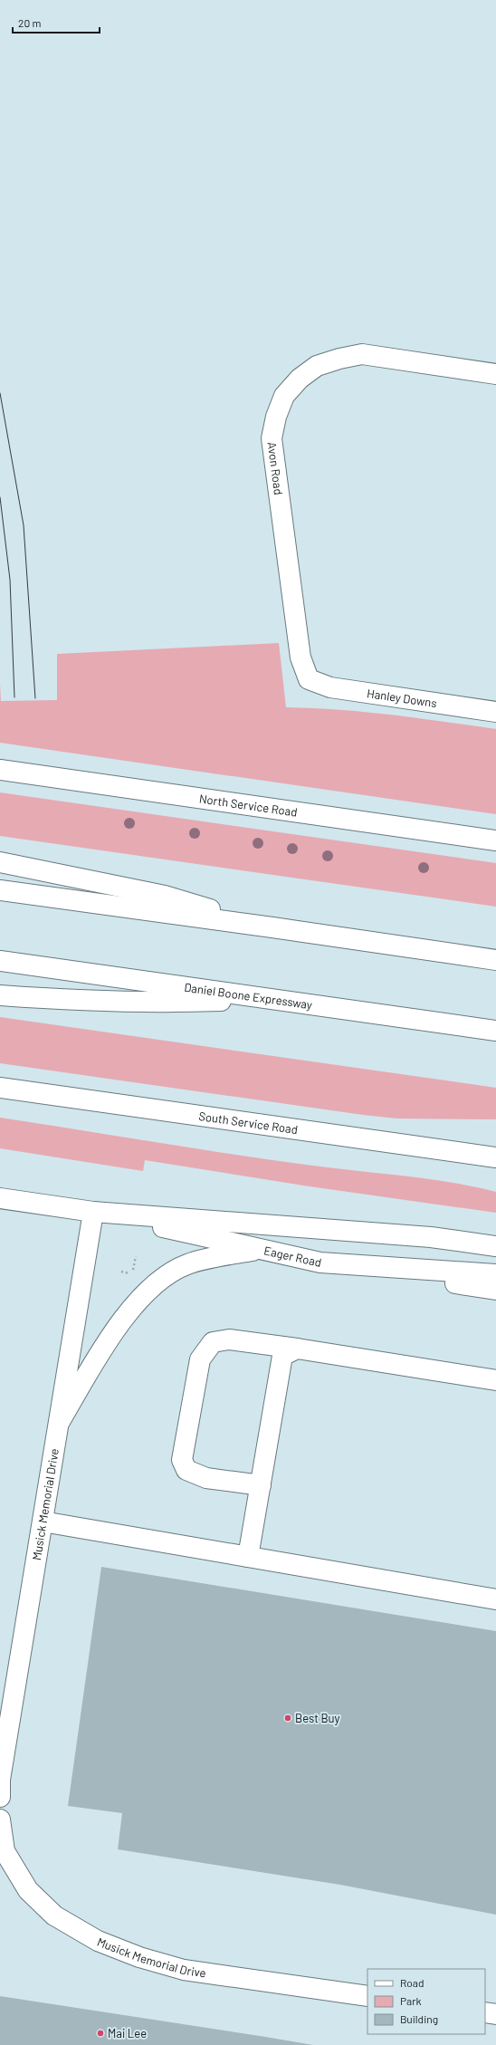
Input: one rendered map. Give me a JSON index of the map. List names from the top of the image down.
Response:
{
  "streets": {
    "main road": [
      "Avon Road",
      "Hanley Downs",
      "North Service Road",
      "Daniel Boone Expressway",
      "South Service Road",
      "Eager Road",
      "Musick Memorial Drive"
    ]
  },
  "crossings": [
    ["Avon Road", "Hanley Downs"],
    ["Eager Road", "Musick Memorial Drive"]
  ],
  "places": ["Best Buy", "Mai Lee"],
  "legend": ["Road", "Park", "Building"],
  "scale_bar": "20 m"
}
